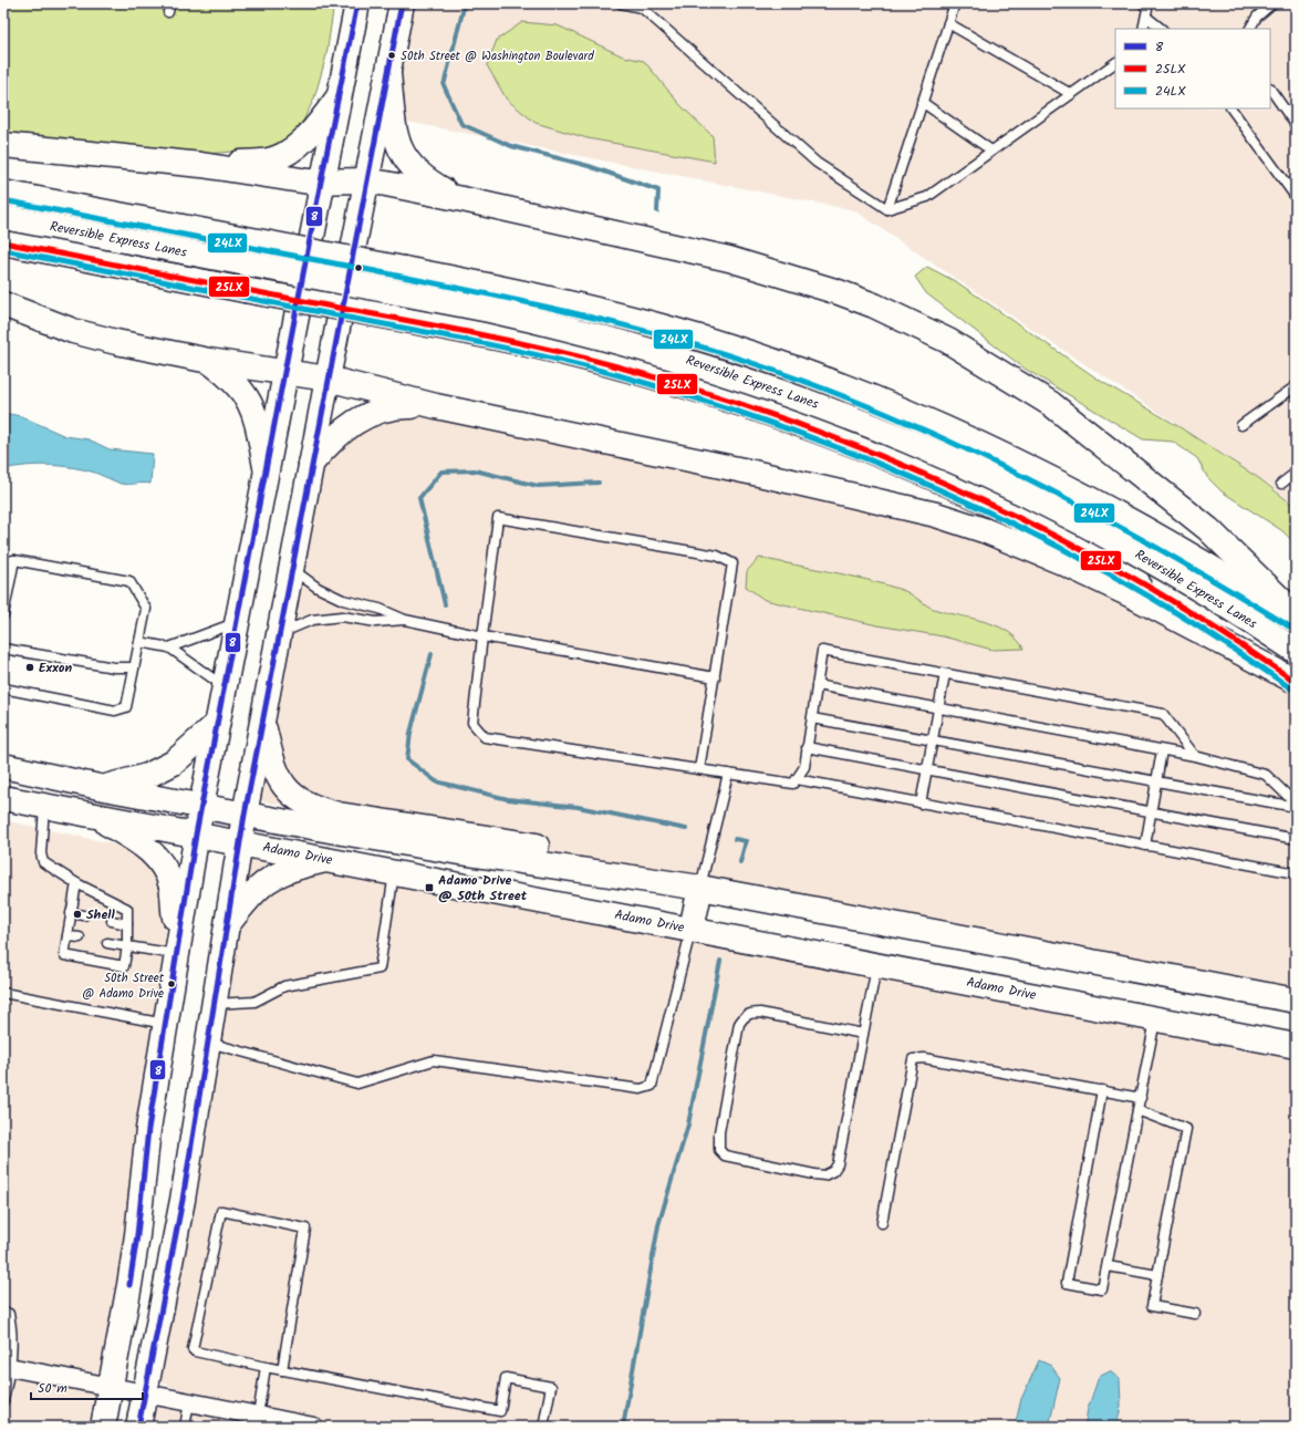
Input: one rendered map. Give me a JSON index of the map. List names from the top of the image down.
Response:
{
  "streets": {
    "main road": ["Reversible Express Lanes", "Adamo Drive"]
  },
  "places": {
    "other": [
      "50th Street @ Washington Boulevard",
      "Exxon",
      "Shell",
      "50th Street @ Adamo Drive"
    ],
    "transit": ["Adamo Drive @ 50th Street"]
  },
  "lines": ["transit line 8", "transit line 24LX", "transit line 25LX"],
  "legend": ["8", "25LX", "24LX"],
  "scale_bar": "50 m"
}
